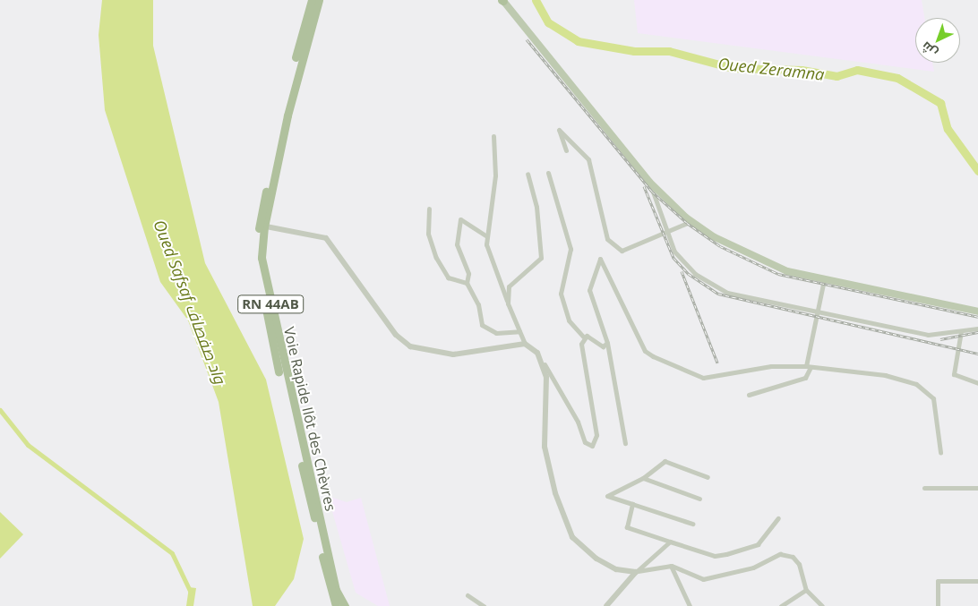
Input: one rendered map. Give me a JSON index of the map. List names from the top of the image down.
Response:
{
  "streets": {
    "highway": ["RN 44AB", "Voie Rapide Ilôt des Chèvres"]
  },
  "water": ["Oued Zeramna", "Oued Safsaf واد صفصاف"],
  "north": "bottom left"
}
